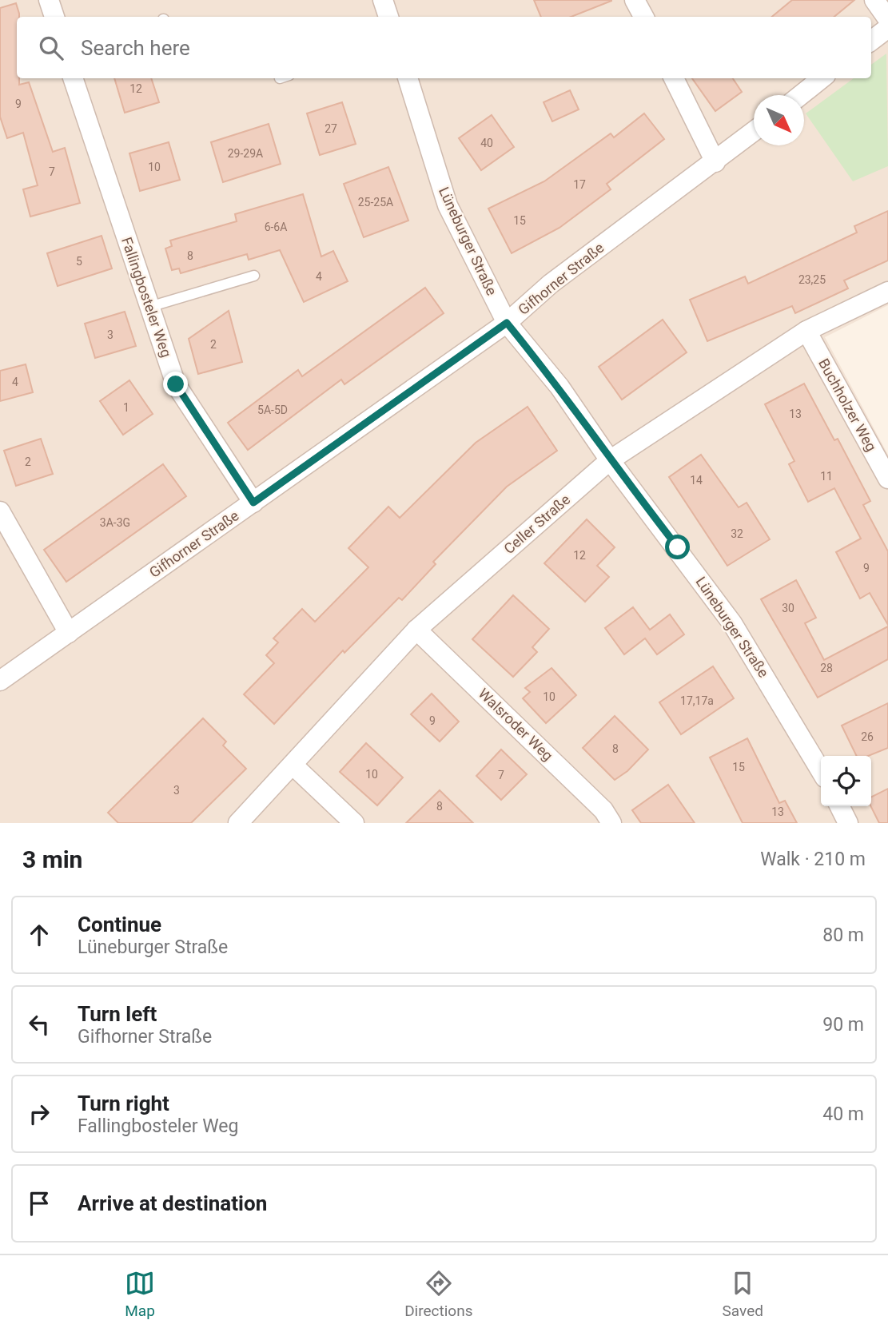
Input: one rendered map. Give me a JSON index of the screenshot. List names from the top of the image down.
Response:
{
  "streets": {
    "street": [
      "Lüneburger Straße",
      "Gifhorner Straße",
      "Fallingbosteler Weg",
      "Buchholzer Weg",
      "Celler Straße",
      "Walsroder Weg"
    ]
  },
  "crossings": [
    ["Lüneburger Straße", "Gifhorner Straße"],
    ["Lüneburger Straße", "Celler Straße"],
    ["Gifhorner Straße", "Fallingbosteler Weg"],
    ["Buchholzer Weg", "Celler Straße"],
    ["Celler Straße", "Walsroder Weg"]
  ],
  "house_numbers": [
    "12",
    "9",
    "27",
    "40",
    "29-29A",
    "10",
    "7",
    "17",
    "25-25A",
    "15",
    "6-6A",
    "8",
    "5",
    "4",
    "23,25",
    "3",
    "2",
    "4",
    "1",
    "5A-5D",
    "13",
    "2",
    "11",
    "14",
    "3A-3G",
    "32",
    "12",
    "9",
    "30",
    "28",
    "10",
    "17,17a",
    "9",
    "26",
    "8",
    "15",
    "10",
    "7",
    "3",
    "8",
    "13"
  ],
  "north": "bottom right",
  "page": {
    "search": "Search here",
    "heading": ["3 min", "Walk · 210 m"],
    "list": [
      ["Continue", "Lüneburger Straße", "80 m"],
      ["Turn left", "Gifhorner Straße", "90 m"],
      ["Turn right", "Fallingbosteler Weg", "40 m"],
      "Arrive at destination"
    ],
    "nav": ["Map", "Directions", "Saved"]
  }
}
